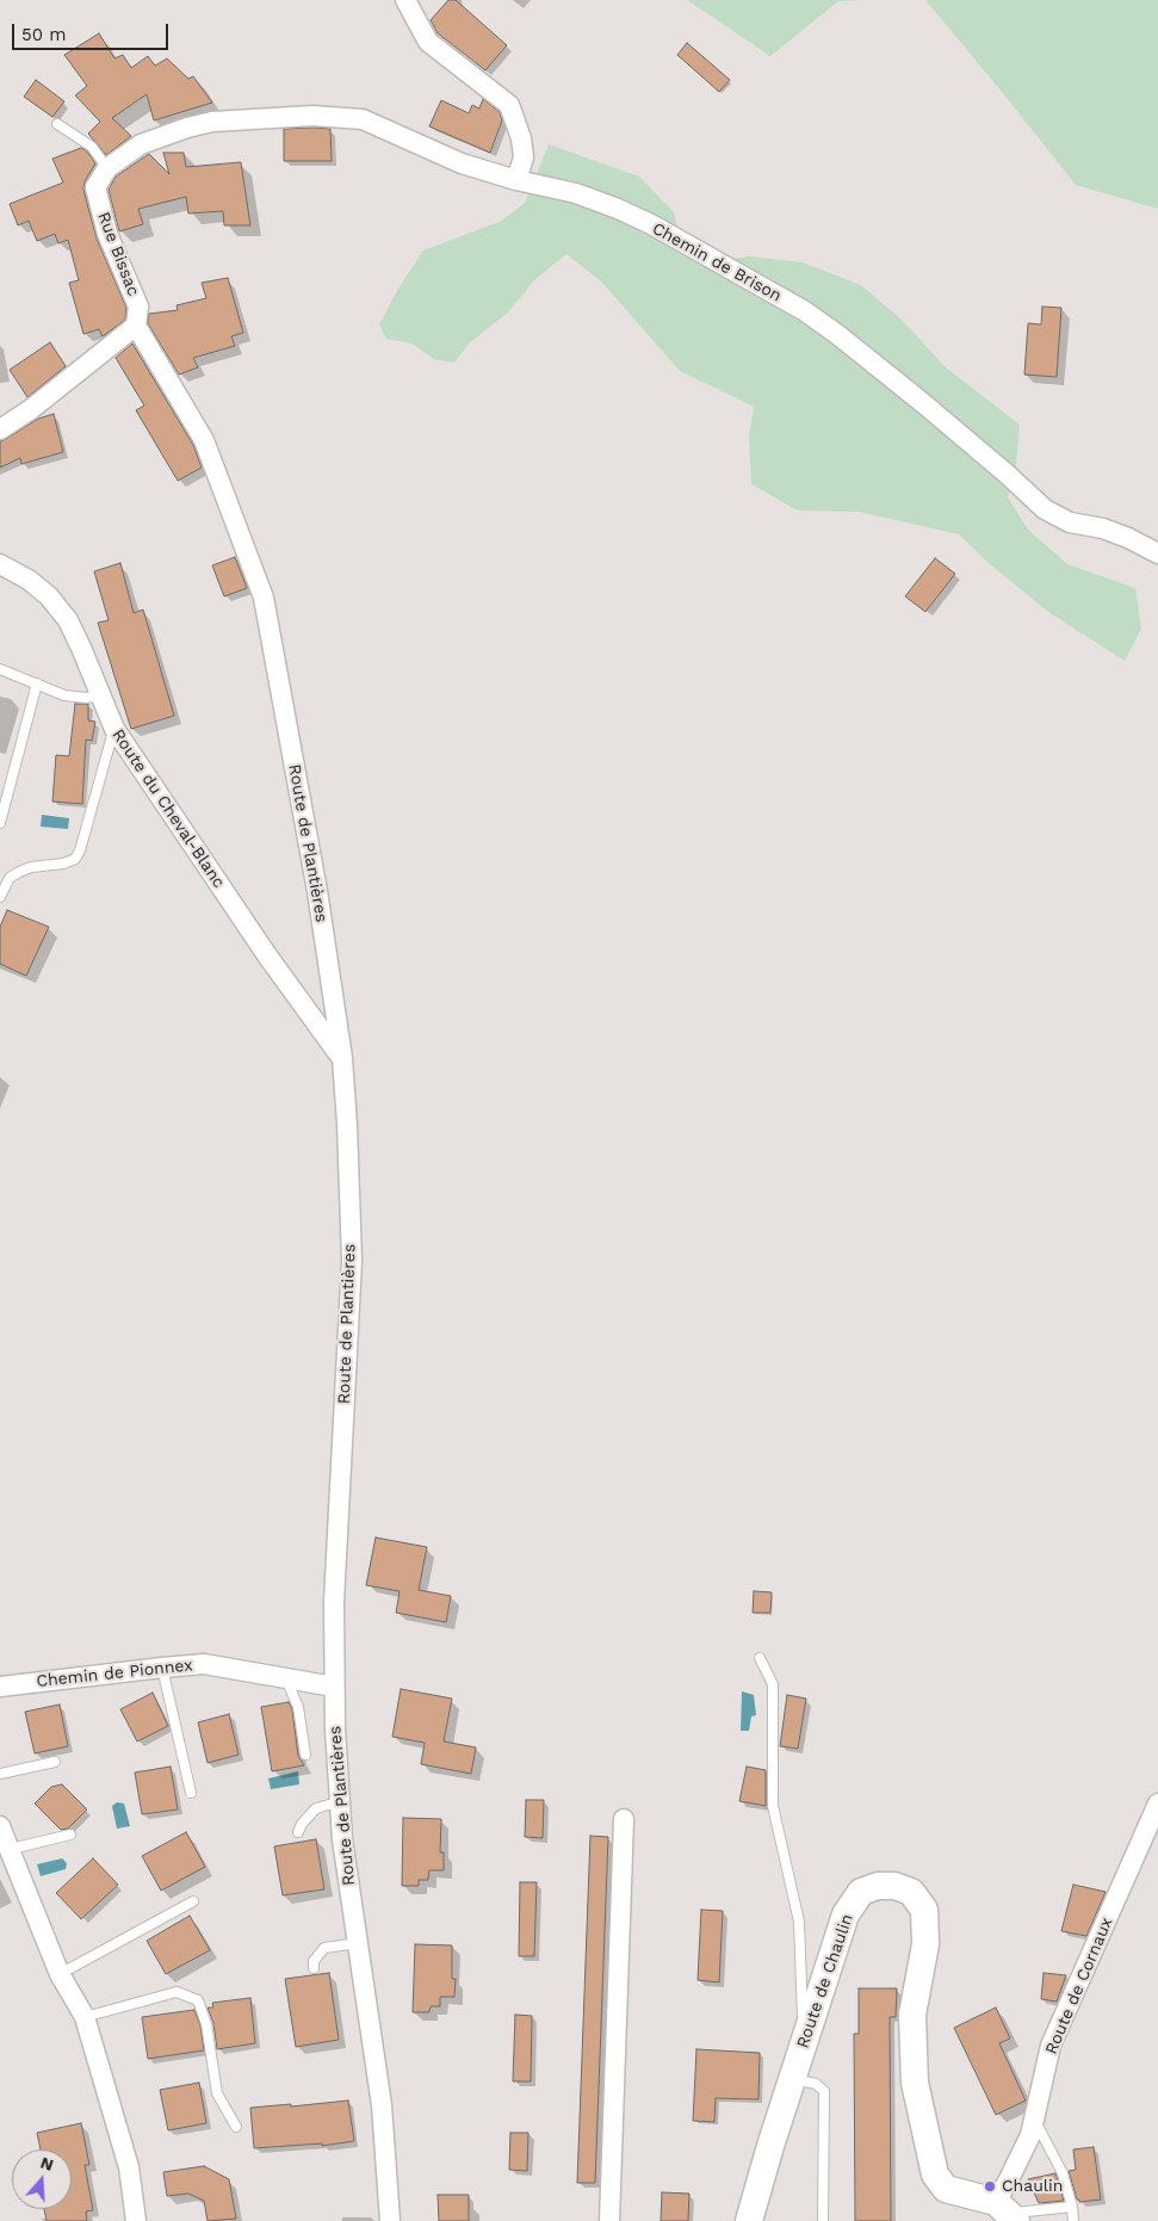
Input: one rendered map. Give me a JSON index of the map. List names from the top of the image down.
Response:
{
  "streets": {
    "street": [
      "Rue Bissac",
      "Chemin de Brison",
      "Route du Cheval-Blanc",
      "Route de Plantières",
      "Chemin de Pionnex",
      "Route de Chaulin",
      "Route de Cornaux"
    ]
  },
  "crossings": [
    ["Rue Bissac", "Chemin de Brison"],
    ["Rue Bissac", "Route de Plantières"],
    ["Route du Cheval-Blanc", "Route de Plantières"],
    ["Route de Plantières", "Chemin de Pionnex"],
    ["Route de Chaulin", "Route de Cornaux"]
  ],
  "places": ["Chaulin"],
  "scale_bar": "50 m",
  "north": "top"
}
